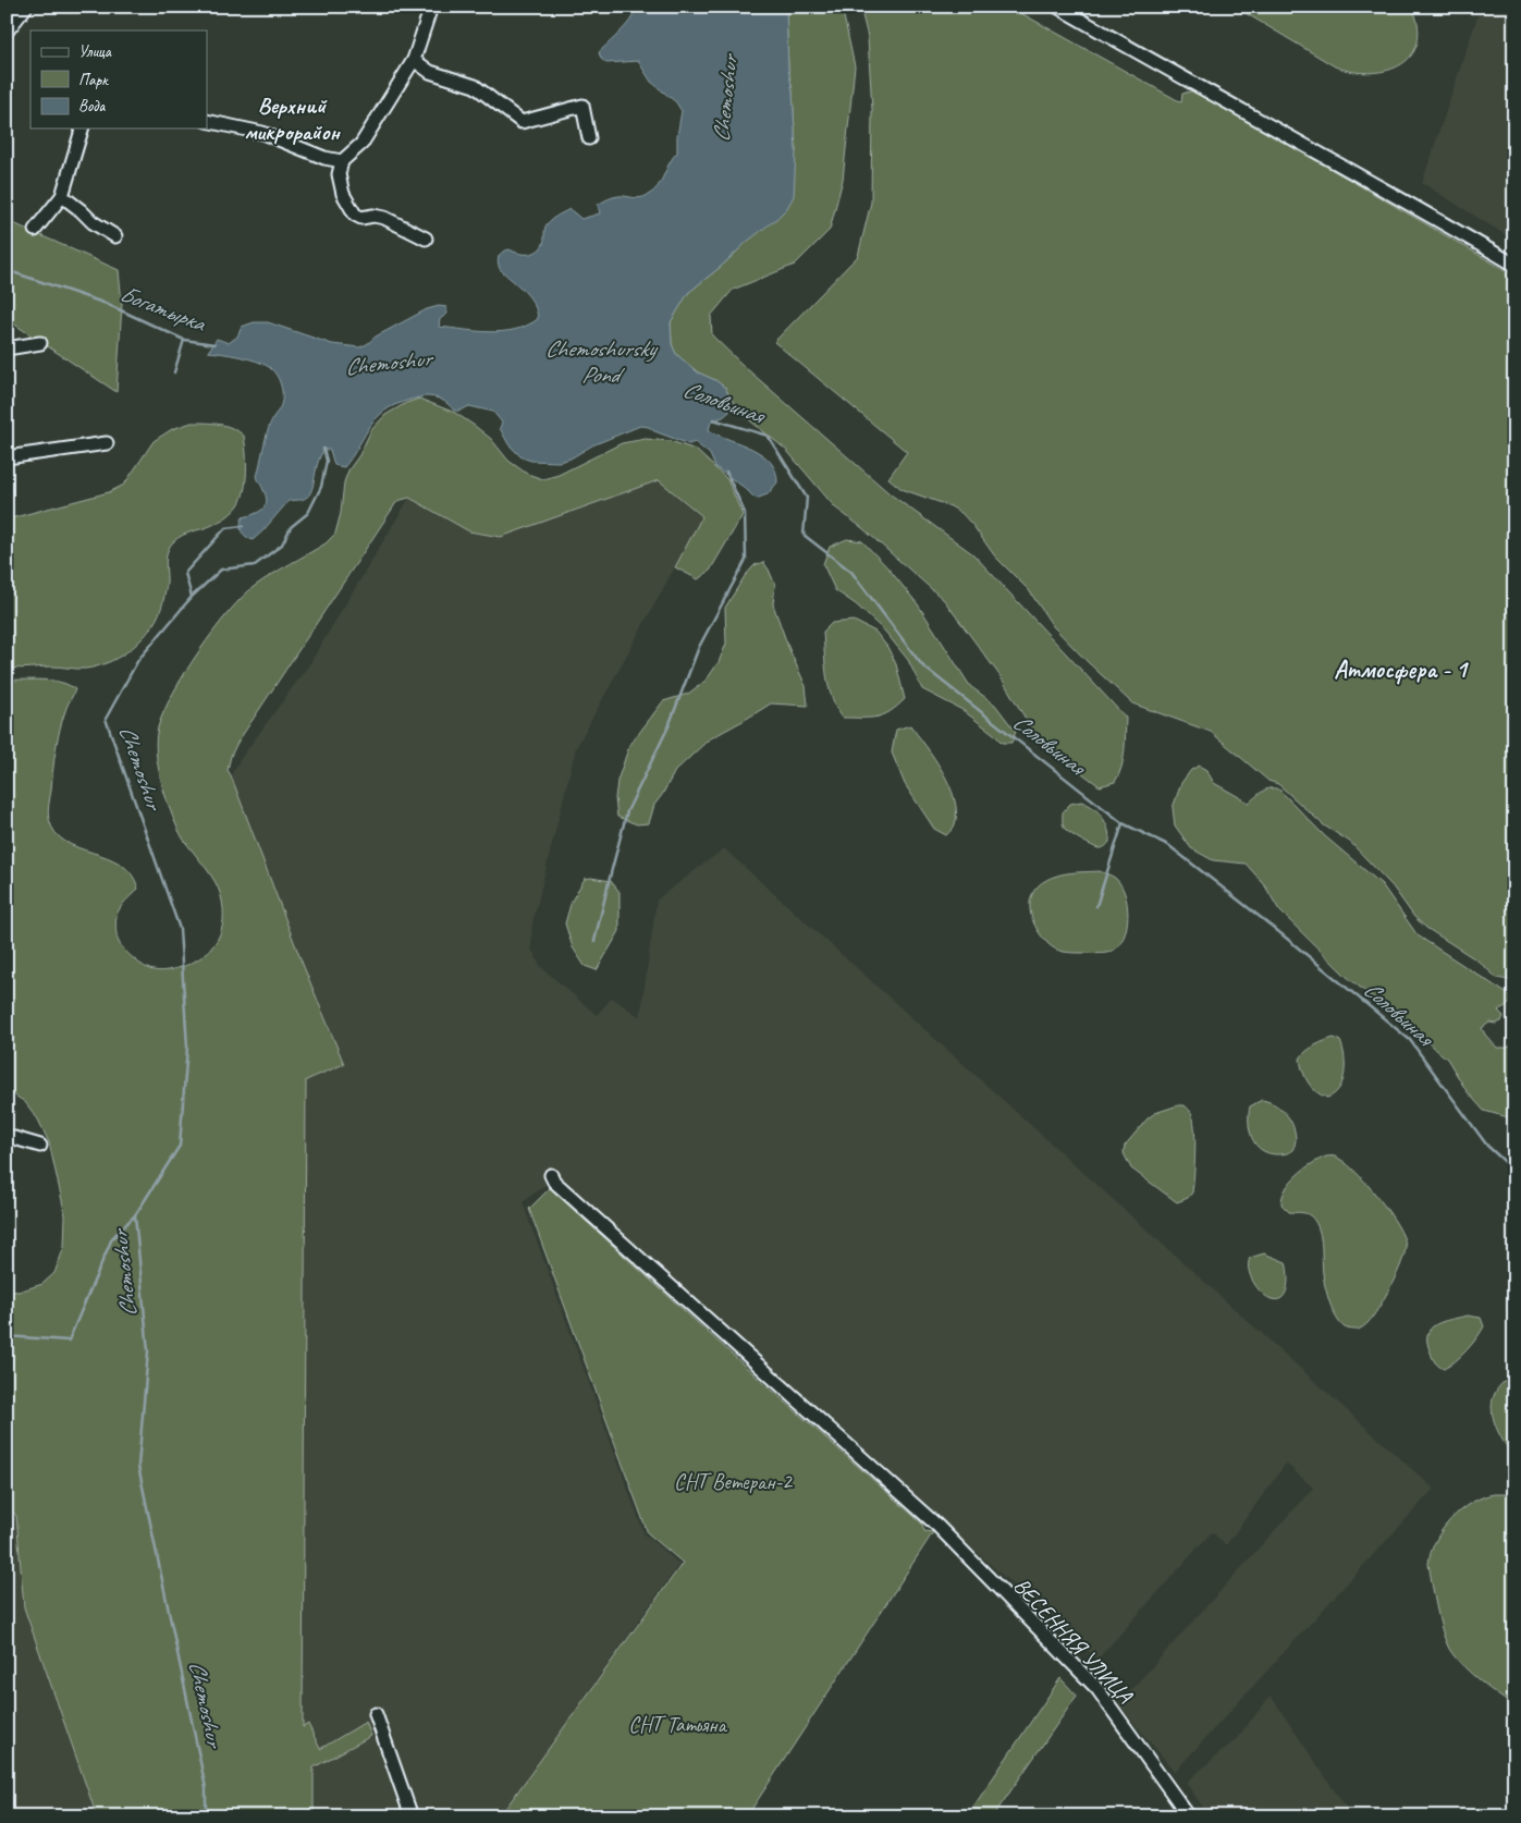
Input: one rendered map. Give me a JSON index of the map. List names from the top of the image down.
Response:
{
  "streets": {
    "street": ["ВЕСЕННЯЯ УЛИЦА"]
  },
  "districts": ["Верхний микрорайон", "Атмосфера - 1"],
  "water": [
    "Chemoshur",
    "Богатырка",
    "Chemoshursky Pond",
    "Соловьиная"
  ],
  "parks": ["СНТ Ветеран-2", "СНТ Татьяна"],
  "legend": ["Улица", "Парк", "Вода"]
}
